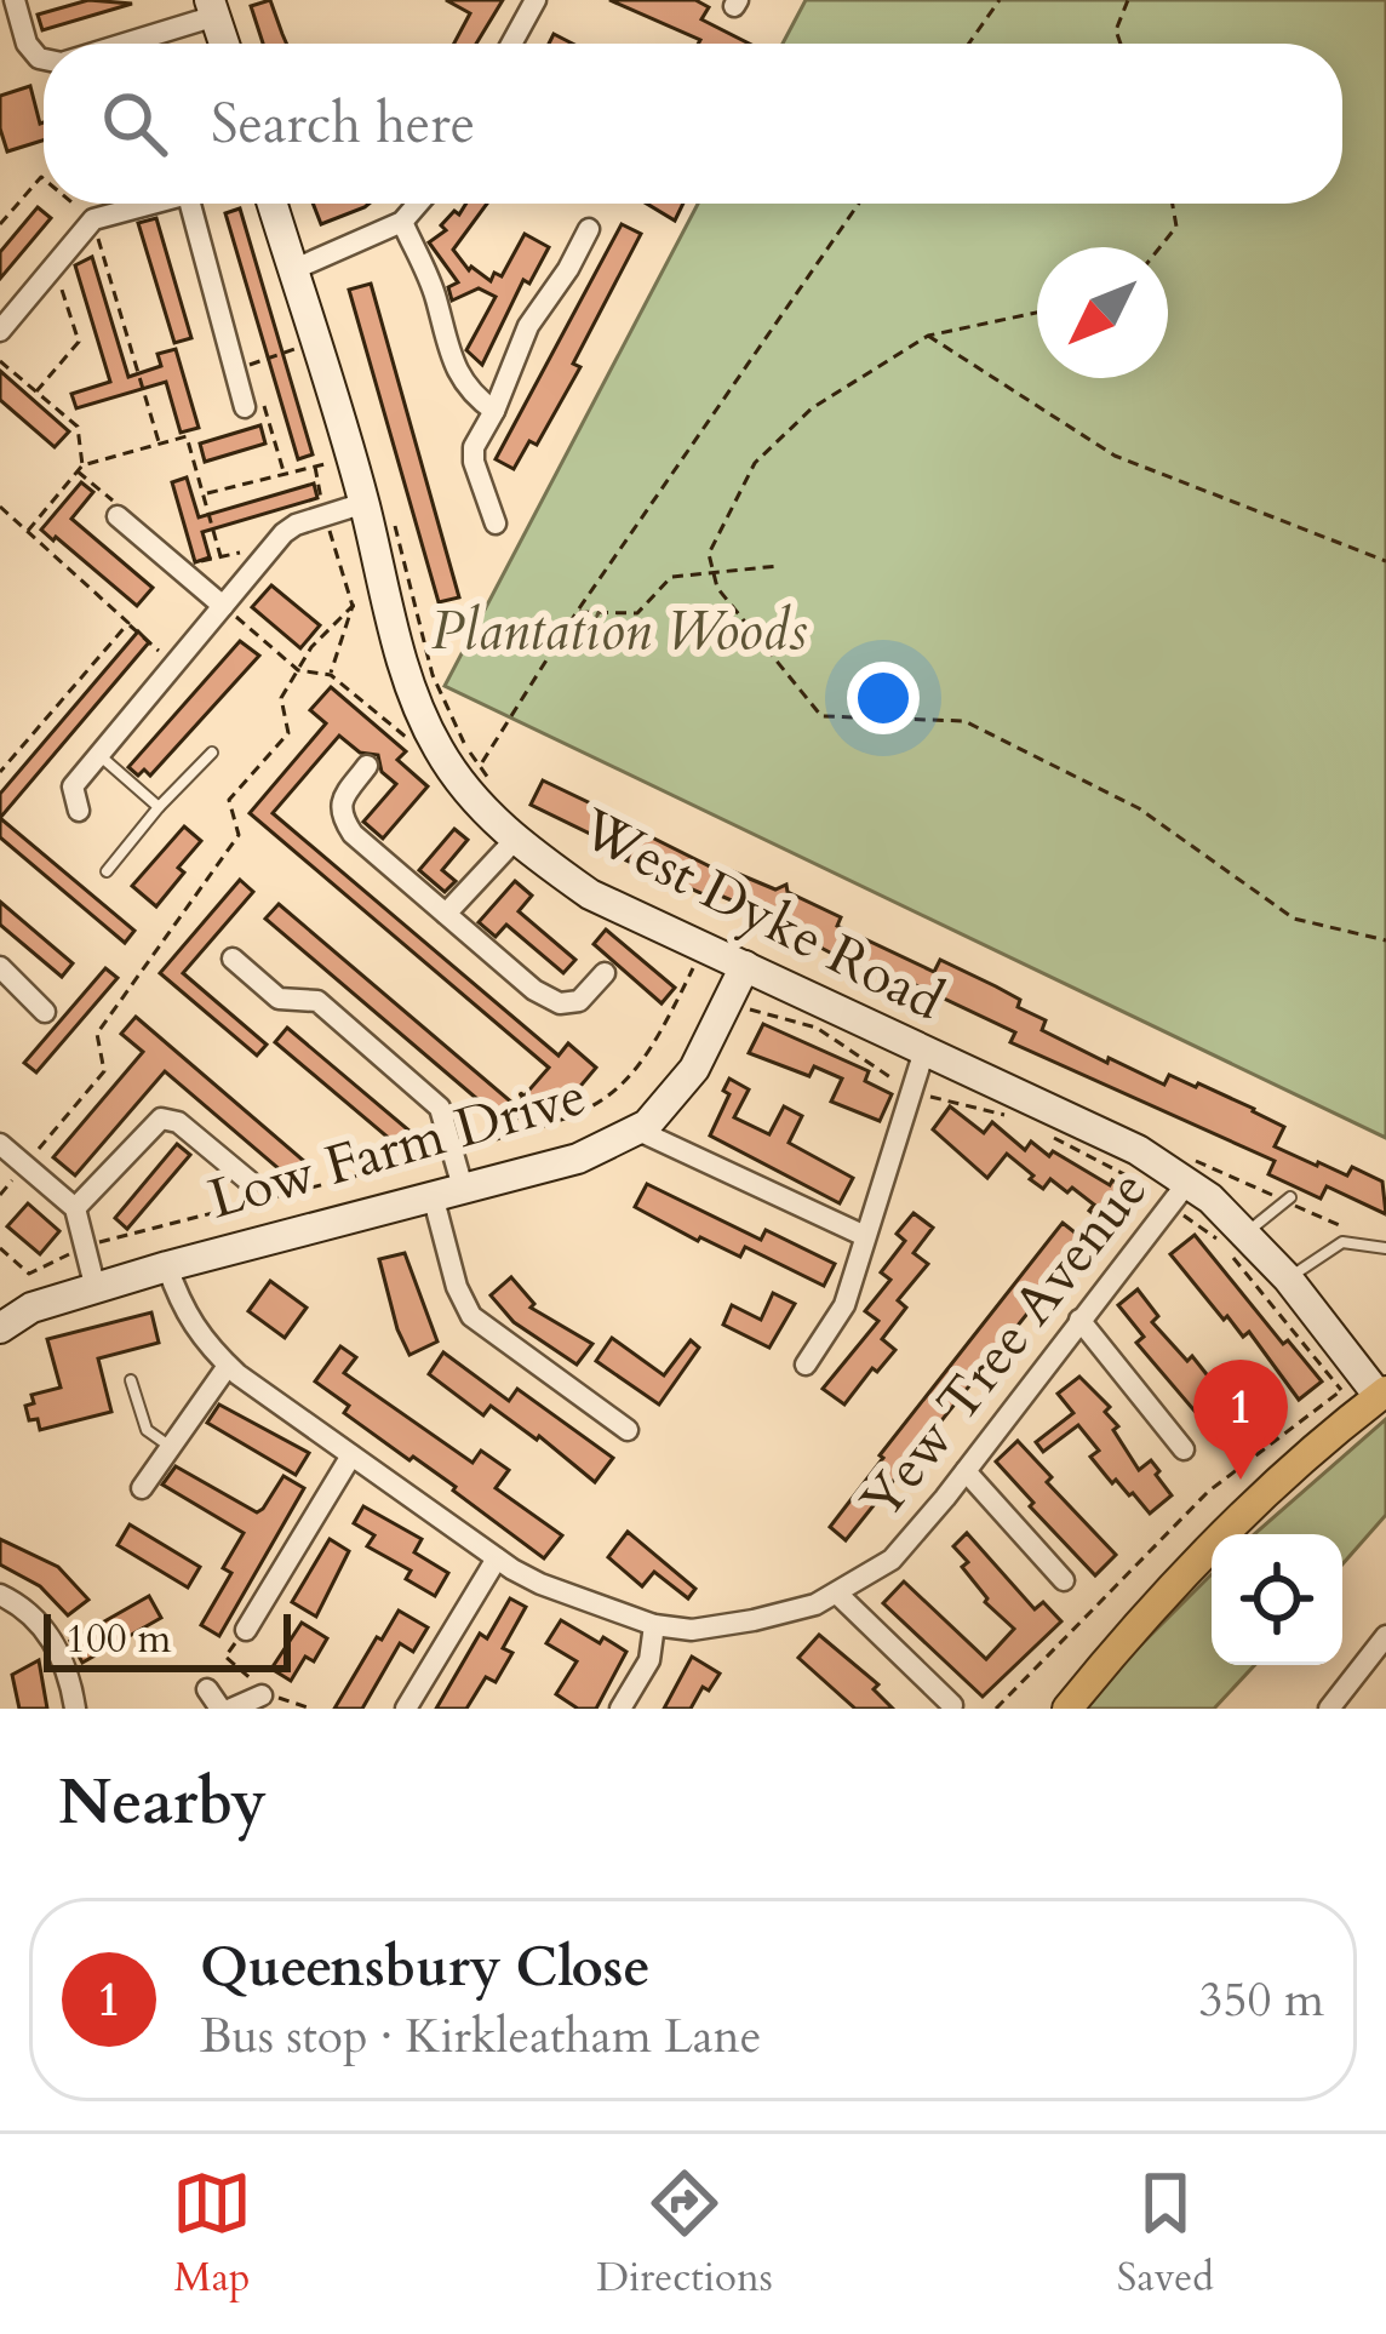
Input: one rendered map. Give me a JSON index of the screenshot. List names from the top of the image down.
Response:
{
  "streets": {
    "street": ["West Dyke Road", "Low Farm Drive", "Yew Tree Avenue"]
  },
  "crossings": [
    ["West Dyke Road", "Low Farm Drive"],
    ["West Dyke Road", "Yew Tree Avenue"],
    ["Low Farm Drive", "Yew Tree Avenue"]
  ],
  "parks": ["Plantation Woods"],
  "scale_bar": "100 m",
  "north": "bottom left",
  "page": {
    "search": "Search here",
    "pins": "1",
    "scale": "100 m",
    "heading": "Nearby",
    "list": [
      {
        "mark": "1",
        "name": "Queensbury Close",
        "note": "Bus stop · Kirkleatham Lane",
        "value": "350 m"
      }
    ],
    "nav": ["Map", "Directions", "Saved"]
  }
}
